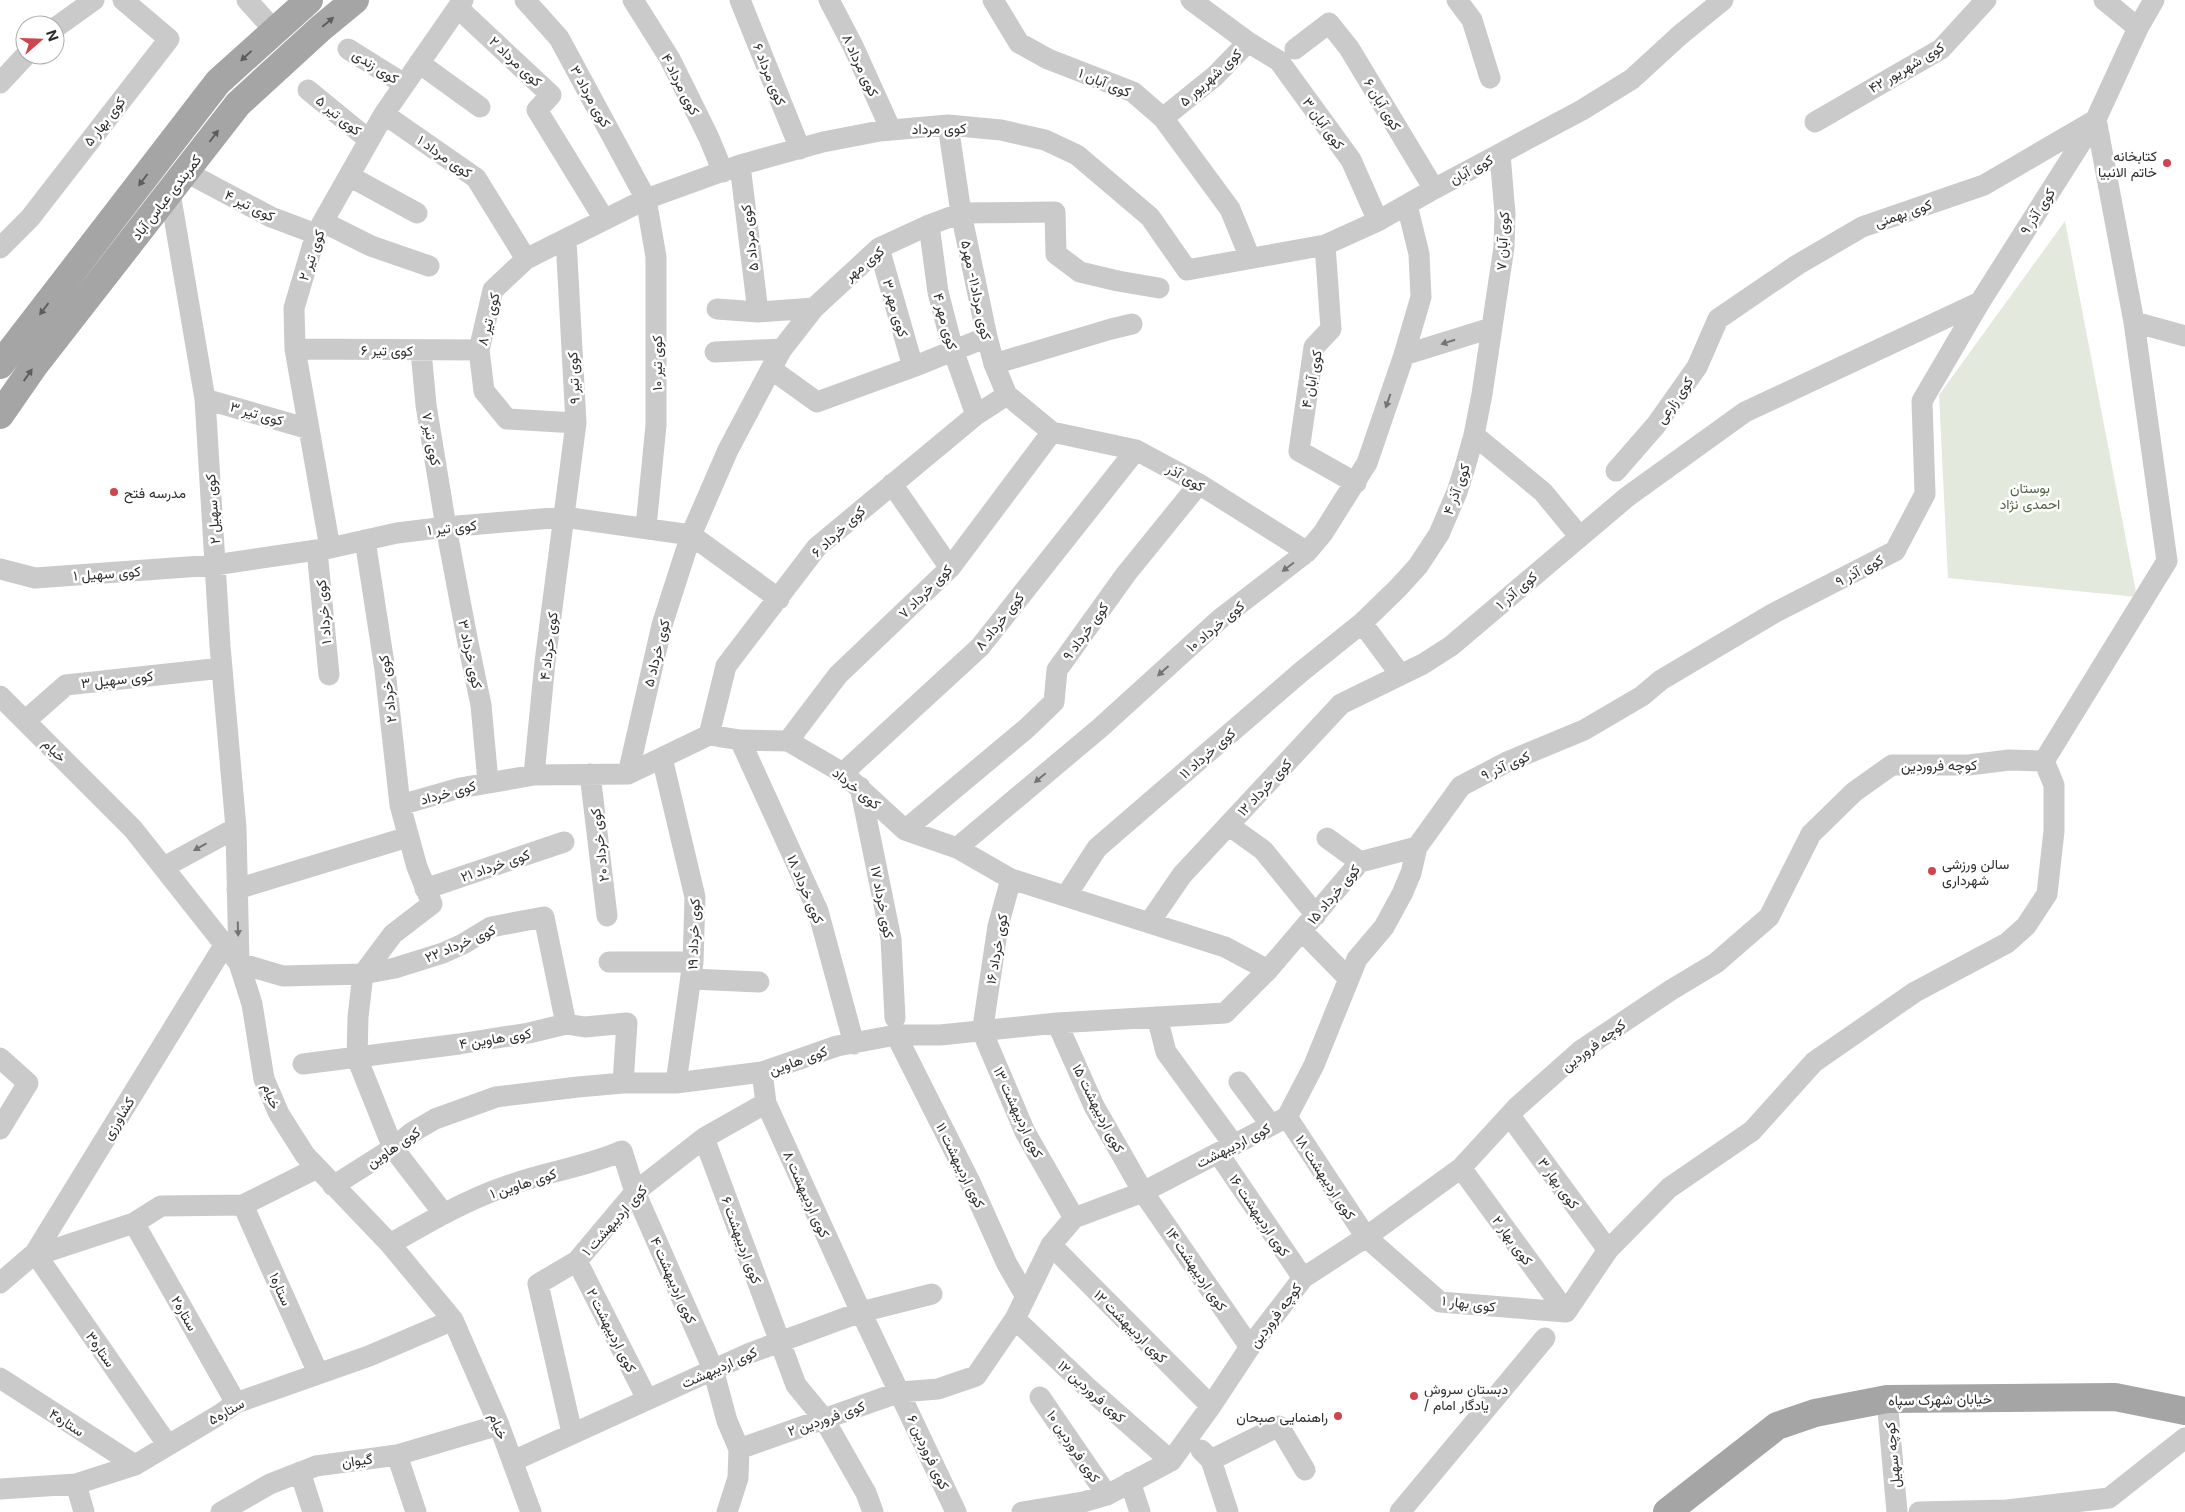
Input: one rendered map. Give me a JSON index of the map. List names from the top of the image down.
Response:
{
  "streets": {
    "main road": ["کمربندی عباس آباد", "خیابان شهرک سپاه"],
    "street": [
      "کوی مرداد ۲",
      "کوی مرداد ۸",
      "کوی زندی",
      "کوی شهریور ۴۲",
      "کوی مرداد ۶",
      "کوی شهریور ۵",
      "کوی آبان ۱",
      "کوی مرداد ۴",
      "کوی مرداد ۳",
      "کوی آبان ۶",
      "کوی تیر ۵",
      "کوی بهار ۵",
      "کوی آبان ۳",
      "کوی مرداد",
      "کوی مرداد ۱",
      "کوی آبان",
      "کوی تیر ۴",
      "کوی آذر ۹",
      "کوی بهمنی",
      "کوی مرداد ۵",
      "کوی آبان ۷",
      "کوی تیر ۲",
      "کوی مهر",
      "کوی مرداد۱۱- مهر۵",
      "کوی مهر ۳",
      "کوی تیر ۸",
      "کوی مهر ۴",
      "کوی تیر ۶",
      "کوی تیر ۱۰",
      "کوی تیر ۹",
      "کوی آبان ۴",
      "کوی زارعی",
      "کوی تیر ۳",
      "کوی تیر ۷",
      "کوی آذر",
      "کوی آذر ۴",
      "کوی سهیل ۲",
      "کوی تیر ۱",
      "کوی خرداد ۶",
      "کوی سهیل ۱",
      "کوی آذر ۱",
      "کوی خرداد ۷",
      "کوی خرداد ۱",
      "کوی خرداد ۸",
      "کوی خرداد ۱۰",
      "کوی خرداد ۹",
      "کوی خرداد ۴",
      "کوی خرداد ۵",
      "کوی خرداد ۳",
      "کوی سهیل ۳",
      "کوی خرداد ۲",
      "خیام",
      "کوی خرداد ۱۱",
      "کوچه فروردین",
      "کوی خرداد ۱۲",
      "کوی خرداد",
      "کوی خرداد ۲۰",
      "کوی خرداد ۲۱",
      "کوی خرداد ۱۸",
      "کوی خرداد ۱۵",
      "کوی خرداد ۱۷",
      "کوی خرداد ۱۹",
      "کوی خرداد ۲۲",
      "کوی خرداد ۱۶",
      "کوی هاوین ۴",
      "کوی هاوین",
      "کوی اردیبهشت ۱۵",
      "کوی اردیبهشت ۱۳",
      "کشاورزی",
      "کوی اردیبهشت",
      "کوی اردیبهشت ۱۱",
      "کوی اردیبهشت ۱۸",
      "کوی هاوین ۱",
      "کوی بهار ۳",
      "کوی اردیبهشت ۸",
      "کوی اردیبهشت ۱۶",
      "کوی اردیبهشت ۱",
      "کوی اردیبهشت ۶",
      "کوی بهار ۲",
      "کوی اردیبهشت ۱۴",
      "کوی اردیبهشت ۴",
      "ستاره۱",
      "کوی بهار ۱",
      "ستاره۲",
      "کوی اردیبهشت ۱۲",
      "کوی اردیبهشت ۲",
      "ستاره۳",
      "کوی فروردین ۱۲",
      "ستاره۵",
      "کوی فروردین ۲",
      "ستاره۴",
      "کوی فروردین ۱۰",
      "کوی فروردین ۶",
      "کوچه سهیل",
      "گیوان"
    ]
  },
  "crossings": [
    ["کوی مرداد ۲", "کوی تیر ۲"],
    ["کوی مرداد ۲", "کوی تیر ۸"],
    ["کوی مرداد ۸", "کوی مرداد"],
    ["کوی زندی", "کوی تیر ۲"],
    ["کوی مرداد ۶", "کوی مرداد"],
    ["کوی شهریور ۵", "کوی آبان ۱"],
    ["کوی شهریور ۵", "کوی آبان ۳"],
    ["کوی آبان ۱", "کوی آبان"],
    ["کوی مرداد ۴", "کوی مرداد"],
    ["کوی مرداد ۴", "کوی مرداد ۵"],
    ["کوی مرداد ۳", "کوی مرداد"],
    ["کوی مرداد ۳", "کوی تیر ۸"],
    ["کوی مرداد ۳", "کوی تیر ۱۰"],
    ["کوی آبان ۶", "کوی آبان"],
    ["کوی تیر ۵", "کوی تیر ۲"],
    ["کوی آبان ۳", "کوی آبان"],
    ["کوی مرداد", "کوی آبان"],
    ["کوی مرداد", "کوی مرداد ۵"],
    ["کوی مرداد", "کوی مرداد۱۱- مهر۵"],
    ["کوی مرداد", "کوی تیر ۸"],
    ["کوی مرداد", "کوی تیر ۱۰"],
    ["کوی مرداد ۱", "کوی تیر ۲"],
    ["کوی مرداد ۱", "کوی تیر ۸"],
    ["کوی آبان", "کوی آبان ۷"],
    ["کوی آبان", "کوی آبان ۴"],
    ["کوی آبان", "کوی خرداد ۱۰"],
    ["کمربندی عباس آباد", "کوی تیر ۴"],
    ["کمربندی عباس آباد", "کوی سهیل ۲"],
    ["کوی تیر ۴", "کوی تیر ۲"],
    ["کوی تیر ۴", "کوی سهیل ۲"],
    ["کوی آذر ۹", "کوی بهمنی"],
    ["کوی آذر ۹", "کوی آذر ۱"],
    ["کوی آذر ۹", "کوی خرداد ۱۵"],
    ["کوی آذر ۹", "کوی اردیبهشت"],
    ["کوی بهمنی", "کوی زارعی"],
    ["کوی آبان ۷", "کوی آذر ۴"],
    ["کوی تیر ۲", "کوی تیر ۶"],
    ["کوی تیر ۲", "کوی تیر ۳"],
    ["کوی تیر ۲", "کوی تیر ۱"],
    ["کوی تیر ۲", "کوی خرداد ۱"],
    ["کوی مهر", "کوی مرداد۱۱- مهر۵"],
    ["کوی مهر", "کوی مهر ۳"],
    ["کوی مهر", "کوی مهر ۴"],
    ["کوی مهر", "کوی تیر ۱"],
    ["کوی مهر", "کوی خرداد ۵"],
    ["کوی مرداد۱۱- مهر۵", "کوی آذر"],
    ["کوی مرداد۱۱- مهر۵", "کوی خرداد ۶"],
    ["کوی مرداد۱۱- مهر۵", "کوی خرداد ۷"],
    ["کوی تیر ۸", "کوی تیر ۶"],
    ["کوی تیر ۸", "کوی تیر ۱۰"],
    ["کوی تیر ۸", "کوی تیر ۹"],
    ["کوی مهر ۴", "کوی خرداد ۶"],
    ["کوی تیر ۶", "کوی تیر ۷"],
    ["کوی تیر ۱۰", "کوی تیر ۱"],
    ["کوی تیر ۹", "کوی تیر ۱"],
    ["کوی تیر ۹", "کوی خرداد ۴"],
    ["کوی آبان ۴", "کوی خرداد ۱۰"],
    ["کوی تیر ۳", "کوی سهیل ۲"],
    ["کوی تیر ۷", "کوی تیر ۱"],
    ["کوی تیر ۷", "کوی خرداد ۳"],
    ["کوی آذر", "کوی خرداد ۷"],
    ["کوی آذر", "کوی خرداد ۸"],
    ["کوی آذر", "کوی خرداد ۱۰"],
    ["کوی آذر", "کوی خرداد ۹"],
    ["کوی آذر ۴", "کوی خرداد ۱۱"],
    ["کوی سهیل ۲", "کوی تیر ۱"],
    ["کوی سهیل ۲", "کوی سهیل ۱"],
    ["کوی سهیل ۲", "کوی سهیل ۳"],
    ["کوی سهیل ۲", "خیام"],
    ["کوی سهیل ۲", "کوی خرداد ۲۲"],
    ["کوی تیر ۱", "کوی سهیل ۱"],
    ["کوی تیر ۱", "کوی خرداد ۱"],
    ["کوی تیر ۱", "کوی خرداد ۴"],
    ["کوی تیر ۱", "کوی خرداد ۵"],
    ["کوی تیر ۱", "کوی خرداد ۳"],
    ["کوی تیر ۱", "کوی خرداد ۲"],
    ["کوی خرداد ۶", "کوی خرداد"],
    ["کوی آذر ۱", "کوی خرداد ۱۲"],
    ["کوی خرداد ۷", "کوی خرداد"],
    ["کوی خرداد ۸", "کوی خرداد"],
    ["کوی خرداد ۱۰", "کوی خرداد"],
    ["کوی خرداد ۹", "کوی خرداد"],
    ["کوی خرداد ۴", "کوی خرداد"],
    ["کوی خرداد ۵", "کوی خرداد"],
    ["کوی خرداد ۳", "کوی خرداد"],
    ["کوی سهیل ۳", "خیام"],
    ["کوی خرداد ۲", "کوی خرداد"],
    ["کوی خرداد ۲", "کوی خرداد ۲۱"],
    ["خیام", "کوی خرداد ۲۲"],
    ["خیام", "کوی هاوین"],
    ["خیام", "کشاورزی"],
    ["خیام", "کوی اردیبهشت"],
    ["خیام", "کوی هاوین ۱"],
    ["خیام", "ستاره۵"],
    ["خیام", "گیوان"],
    ["کوی خرداد ۱۱", "کوی خرداد"],
    ["کوچه فروردین", "کوی اردیبهشت ۱۸"],
    ["کوچه فروردین", "کوی بهار ۳"],
    ["کوچه فروردین", "کوی اردیبهشت ۱۶"],
    ["کوچه فروردین", "کوی بهار ۲"],
    ["کوچه فروردین", "کوی اردیبهشت ۱۴"],
    ["کوچه فروردین", "کوی بهار ۱"],
    ["کوچه فروردین", "کوی اردیبهشت ۱۲"],
    ["کوچه فروردین", "کوی فروردین ۱۲"],
    ["کوی خرداد ۱۲", "کوی خرداد"],
    ["کوی خرداد", "کوی خرداد ۲۰"],
    ["کوی خرداد", "کوی خرداد ۱۸"],
    ["کوی خرداد", "کوی خرداد ۱۵"],
    ["کوی خرداد", "کوی خرداد ۱۷"],
    ["کوی خرداد", "کوی خرداد ۱۹"],
    ["کوی خرداد", "کوی خرداد ۱۶"],
    ["کوی خرداد", "کوی هاوین"],
    ["کوی خرداد ۱۸", "کوی هاوین"],
    ["کوی خرداد ۱۵", "کوی هاوین"],
    ["کوی خرداد ۱۵", "کوی اردیبهشت"],
    ["کوی خرداد ۱۷", "کوی هاوین"],
    ["کوی خرداد ۱۷", "کوی اردیبهشت ۱۱"],
    ["کوی خرداد ۱۹", "کوی هاوین"],
    ["کوی خرداد ۲۲", "کوی هاوین ۴"],
    ["کوی خرداد ۱۶", "کوی هاوین"],
    ["کوی خرداد ۱۶", "کوی اردیبهشت ۱۳"],
    ["کوی هاوین ۴", "کوی هاوین"],
    ["کوی هاوین", "کوی اردیبهشت ۱۵"],
    ["کوی هاوین", "کوی اردیبهشت ۱۳"],
    ["کوی هاوین", "کوی اردیبهشت ۱۱"],
    ["کوی هاوین", "کوی اردیبهشت ۸"],
    ["کوی هاوین", "کوی اردیبهشت ۱۶"],
    ["کوی اردیبهشت ۱۵", "کوی اردیبهشت"],
    ["کوی اردیبهشت ۱۵", "کوی اردیبهشت ۱۴"],
    ["کوی اردیبهشت ۱۳", "کوی اردیبهشت"],
    ["کشاورزی", "ستاره۳"],
    ["کوی اردیبهشت", "کوی اردیبهشت ۱۱"],
    ["کوی اردیبهشت", "کوی اردیبهشت ۱۸"],
    ["کوی اردیبهشت", "کوی اردیبهشت ۸"],
    ["کوی اردیبهشت", "کوی اردیبهشت ۱۶"],
    ["کوی اردیبهشت", "کوی اردیبهشت ۱"],
    ["کوی اردیبهشت", "کوی اردیبهشت ۶"],
    ["کوی اردیبهشت", "کوی اردیبهشت ۱۴"],
    ["کوی اردیبهشت", "کوی اردیبهشت ۴"],
    ["کوی اردیبهشت", "کوی اردیبهشت ۱۲"],
    ["کوی اردیبهشت", "کوی اردیبهشت ۲"],
    ["کوی اردیبهشت", "کوی فروردین ۱۲"],
    ["کوی اردیبهشت", "کوی فروردین ۲"],
    ["کوی اردیبهشت ۱۸", "کوی بهار ۱"],
    ["کوی هاوین ۱", "کوی اردیبهشت ۱"],
    ["کوی هاوین ۱", "کوی اردیبهشت ۴"],
    ["کوی اردیبهشت ۸", "کوی اردیبهشت ۱"],
    ["کوی اردیبهشت ۸", "کوی فروردین ۲"],
    ["کوی اردیبهشت ۸", "کوی فروردین ۶"],
    ["کوی اردیبهشت ۱", "کوی اردیبهشت ۶"],
    ["کوی اردیبهشت ۱", "کوی اردیبهشت ۴"],
    ["کوی اردیبهشت ۱", "کوی اردیبهشت ۲"],
    ["کوی اردیبهشت ۶", "کوی فروردین ۲"],
    ["کوی بهار ۲", "کوی بهار ۱"],
    ["کوی اردیبهشت ۴", "کوی فروردین ۲"],
    ["ستاره۱", "ستاره۵"],
    ["ستاره۲", "ستاره۵"],
    ["ستاره۳", "ستاره۵"],
    ["خیابان شهرک سپاه", "کوچه سهیل"],
    ["ستاره۵", "ستاره۴"],
    ["کوی فروردین ۲", "کوی فروردین ۶"]
  ],
  "one_way": ["کوی خرداد ۱۰"],
  "parks": ["بوستان احمدی نژاد"],
  "places": [
    "کتابخانه خاتم الانبیا",
    "مدرسه فتح",
    "سالن ورزشی شهرداری",
    "دبستان سروش / یادگار امام",
    "راهنمایی صبحان"
  ],
  "north": "right"
}
